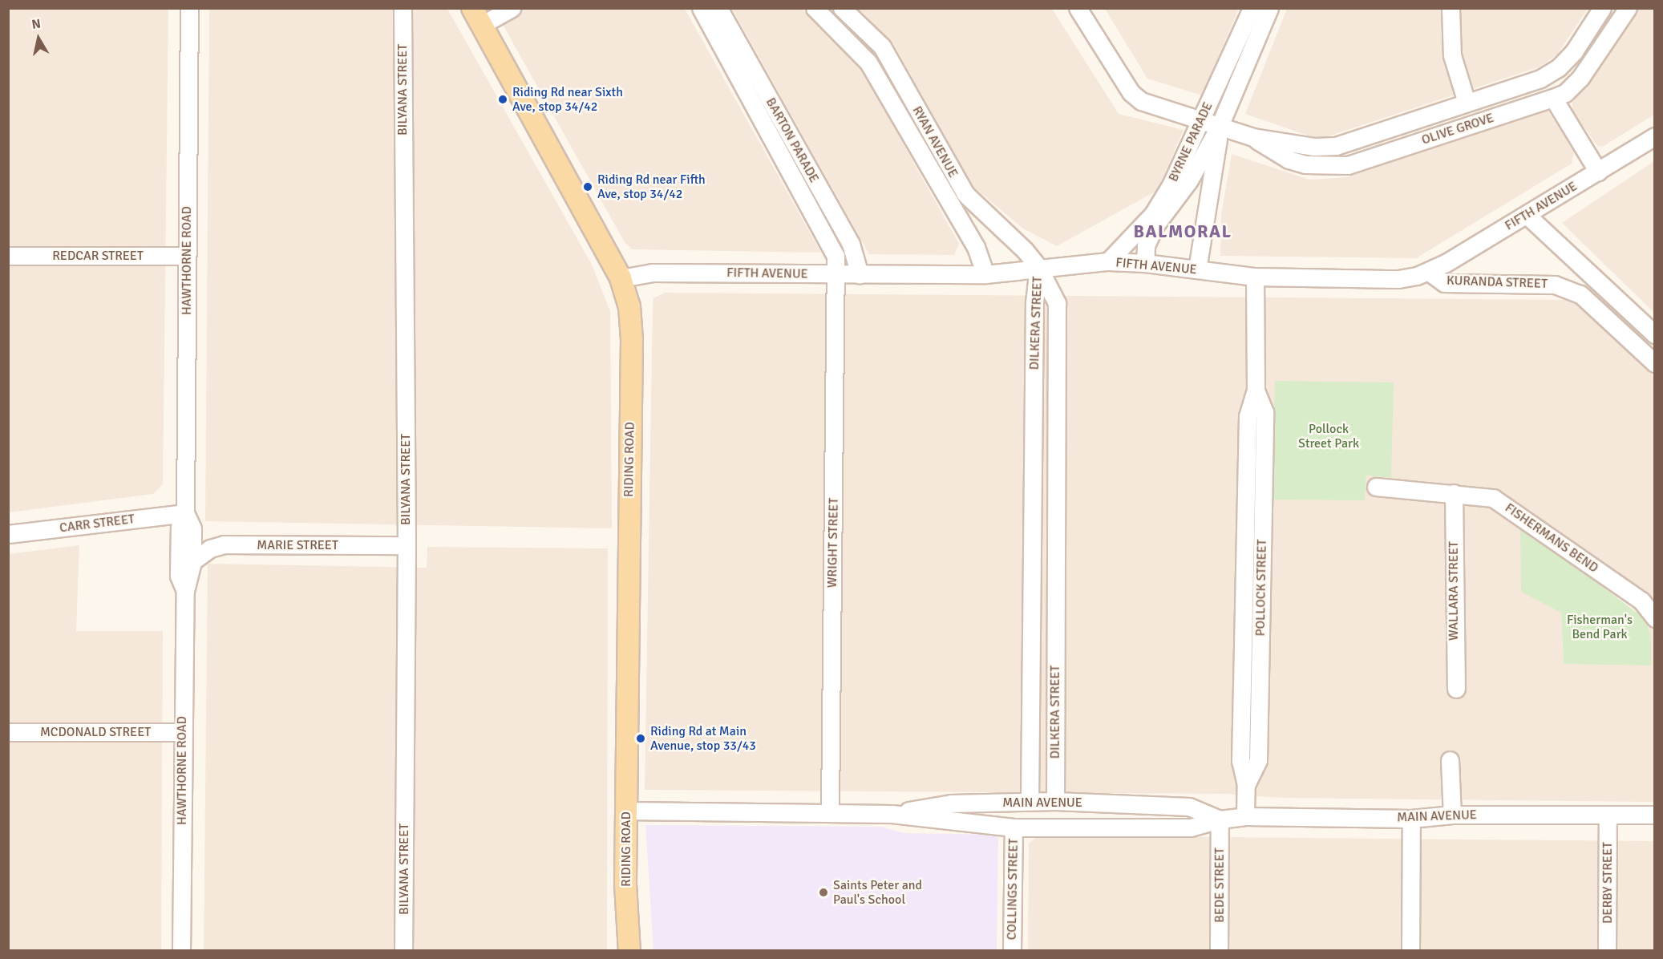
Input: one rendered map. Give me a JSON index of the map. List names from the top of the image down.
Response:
{
  "streets": {
    "main road": ["RIDING ROAD"],
    "street": [
      "BILYANA STREET",
      "OLIVE GROVE",
      "BARTON PARADE",
      "RYAN AVENUE",
      "BYRNE PARADE",
      "FIFTH AVENUE",
      "REDCAR STREET",
      "HAWTHORNE ROAD",
      "KURANDA STREET",
      "DILKERA STREET",
      "CARR STREET",
      "FISHERMANS BEND",
      "WRIGHT STREET",
      "MARIE STREET",
      "POLLOCK STREET",
      "WALLARA STREET",
      "MCDONALD STREET",
      "MAIN AVENUE",
      "DERBY STREET",
      "BEDE STREET",
      "COLLINGS STREET"
    ]
  },
  "crossings": [
    ["BILYANA STREET", "MARIE STREET"],
    ["OLIVE GROVE", "BYRNE PARADE"],
    ["BARTON PARADE", "FIFTH AVENUE"],
    ["BARTON PARADE", "WRIGHT STREET"],
    ["RYAN AVENUE", "FIFTH AVENUE"],
    ["RYAN AVENUE", "DILKERA STREET"],
    ["BYRNE PARADE", "FIFTH AVENUE"],
    ["FIFTH AVENUE", "KURANDA STREET"],
    ["FIFTH AVENUE", "DILKERA STREET"],
    ["FIFTH AVENUE", "RIDING ROAD"],
    ["FIFTH AVENUE", "WRIGHT STREET"],
    ["FIFTH AVENUE", "POLLOCK STREET"],
    ["REDCAR STREET", "HAWTHORNE ROAD"],
    ["HAWTHORNE ROAD", "CARR STREET"],
    ["HAWTHORNE ROAD", "MARIE STREET"],
    ["HAWTHORNE ROAD", "MCDONALD STREET"],
    ["DILKERA STREET", "MAIN AVENUE"],
    ["RIDING ROAD", "MAIN AVENUE"],
    ["FISHERMANS BEND", "WALLARA STREET"],
    ["WRIGHT STREET", "MAIN AVENUE"],
    ["POLLOCK STREET", "MAIN AVENUE"],
    ["MAIN AVENUE", "DERBY STREET"],
    ["MAIN AVENUE", "BEDE STREET"],
    ["MAIN AVENUE", "COLLINGS STREET"]
  ],
  "districts": ["BALMORAL"],
  "parks": ["Pollock Street Park", "Fisherman's Bend Park"],
  "places": [
    "Riding Rd near Sixth Ave, stop 34/42",
    "Riding Rd near Fifth Ave, stop 34/42",
    "Riding Rd at Main Avenue, stop 33/43",
    "Saints Peter and Paul's School"
  ],
  "north": "top"
}
